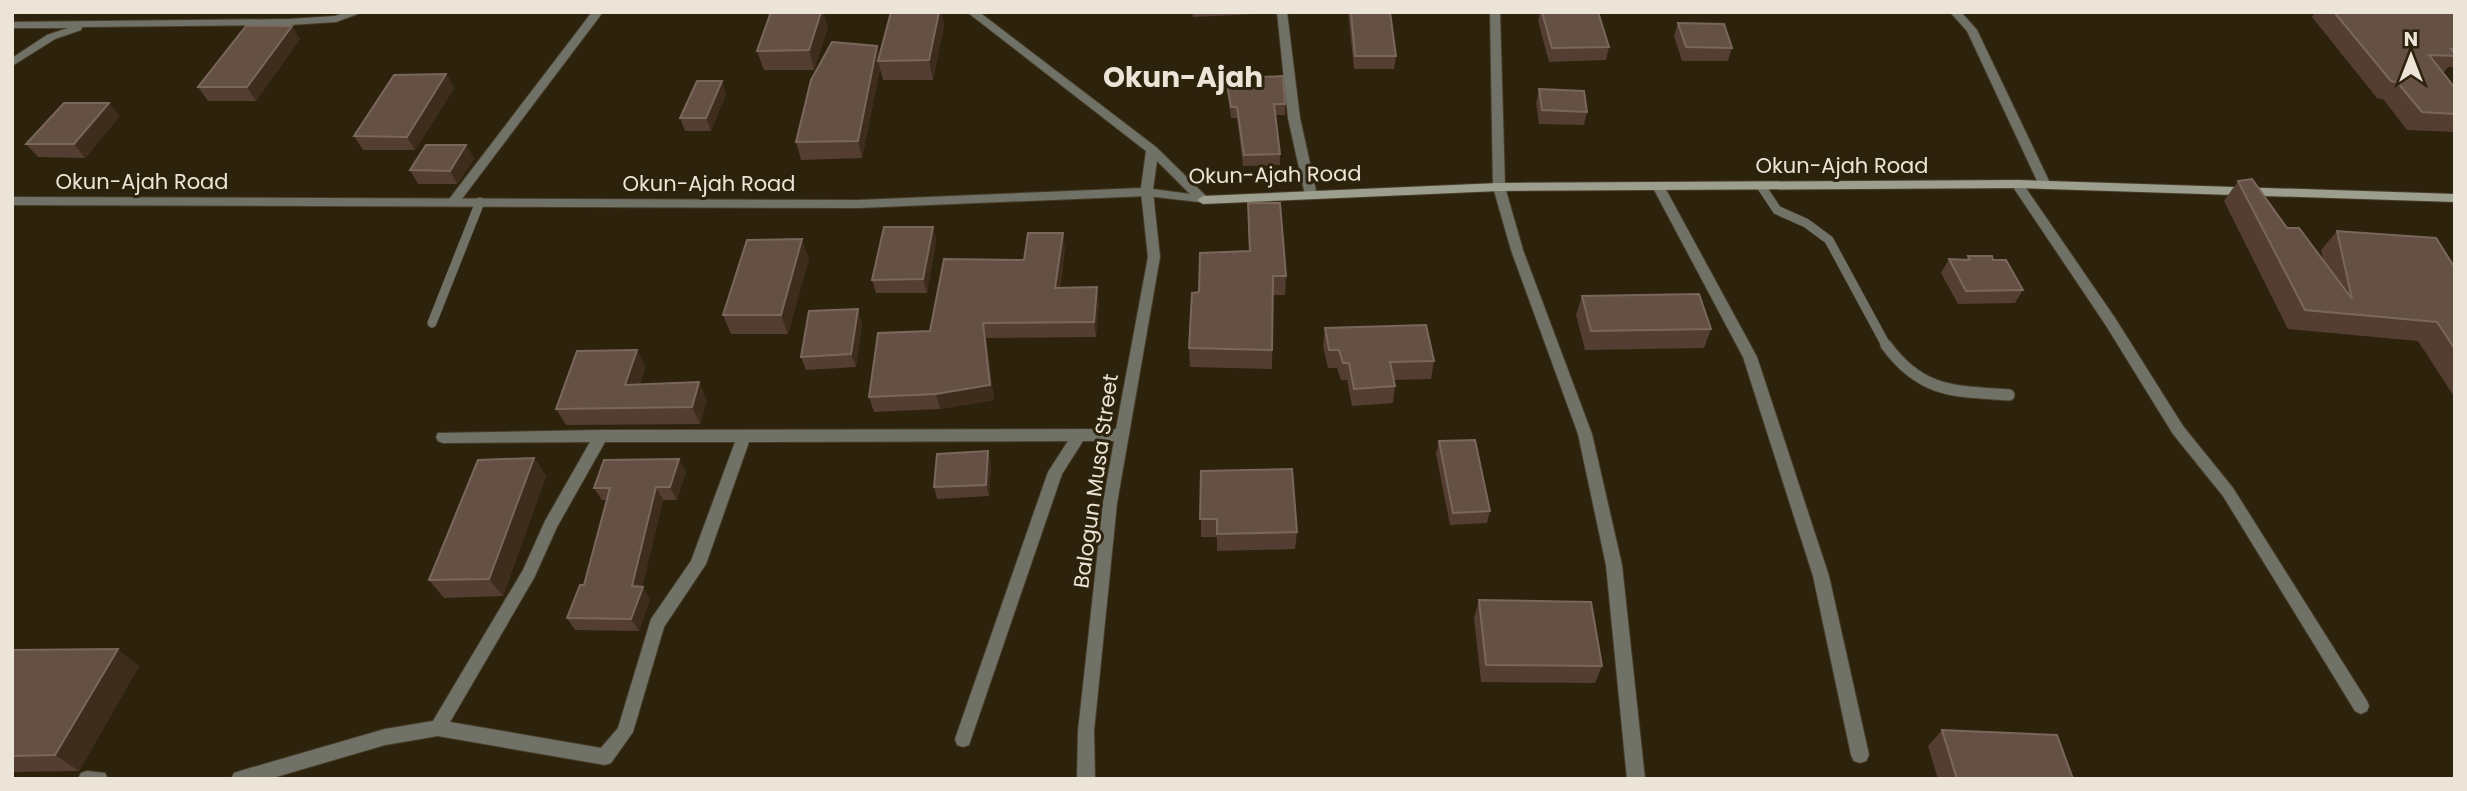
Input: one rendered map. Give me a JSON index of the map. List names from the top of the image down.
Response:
{
  "streets": {
    "main road": ["Okun-Ajah Road"],
    "street": ["Balogun Musa Street"]
  },
  "crossings": [
    ["Okun-Ajah Road", "Balogun Musa Street"]
  ],
  "districts": ["Okun-Ajah"],
  "north": "top"
}
